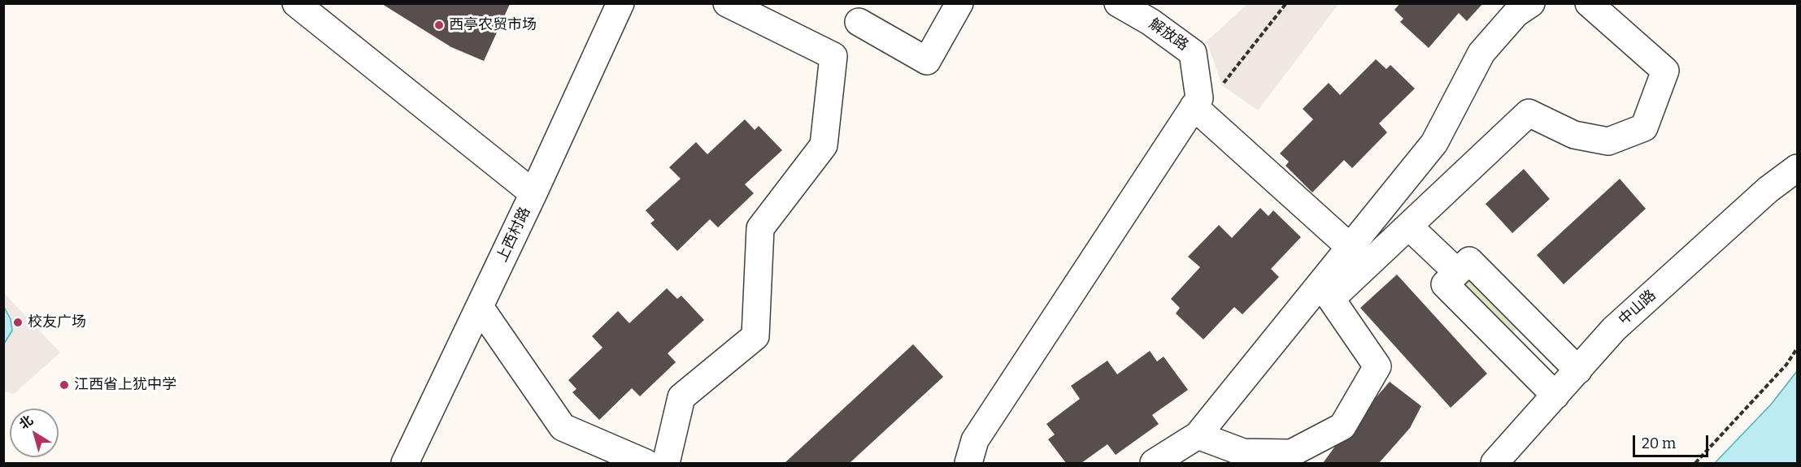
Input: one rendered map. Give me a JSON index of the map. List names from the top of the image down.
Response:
{
  "streets": {
    "street": ["解放路", "上西村路", "中山路"]
  },
  "places": ["西亭农贸市场", "校友广场", "江西省上犹中学"],
  "scale_bar": "20 m",
  "north": "top left"
}
